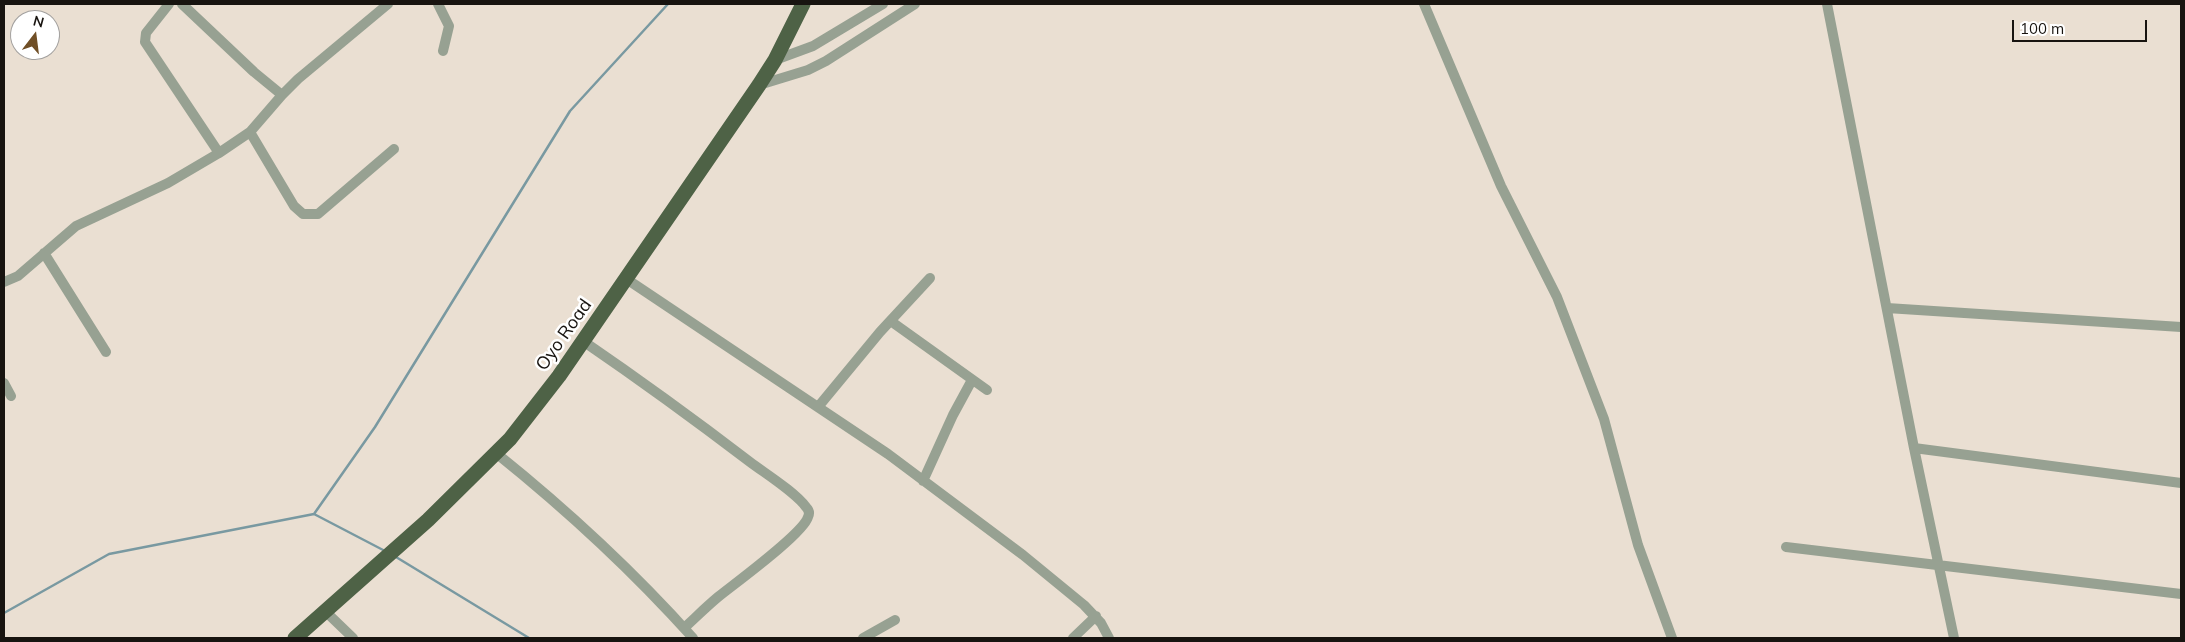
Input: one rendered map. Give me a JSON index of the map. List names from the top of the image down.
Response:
{
  "streets": {
    "highway": ["Oyo Road"]
  },
  "scale_bar": "100 m",
  "north": "top"
}
